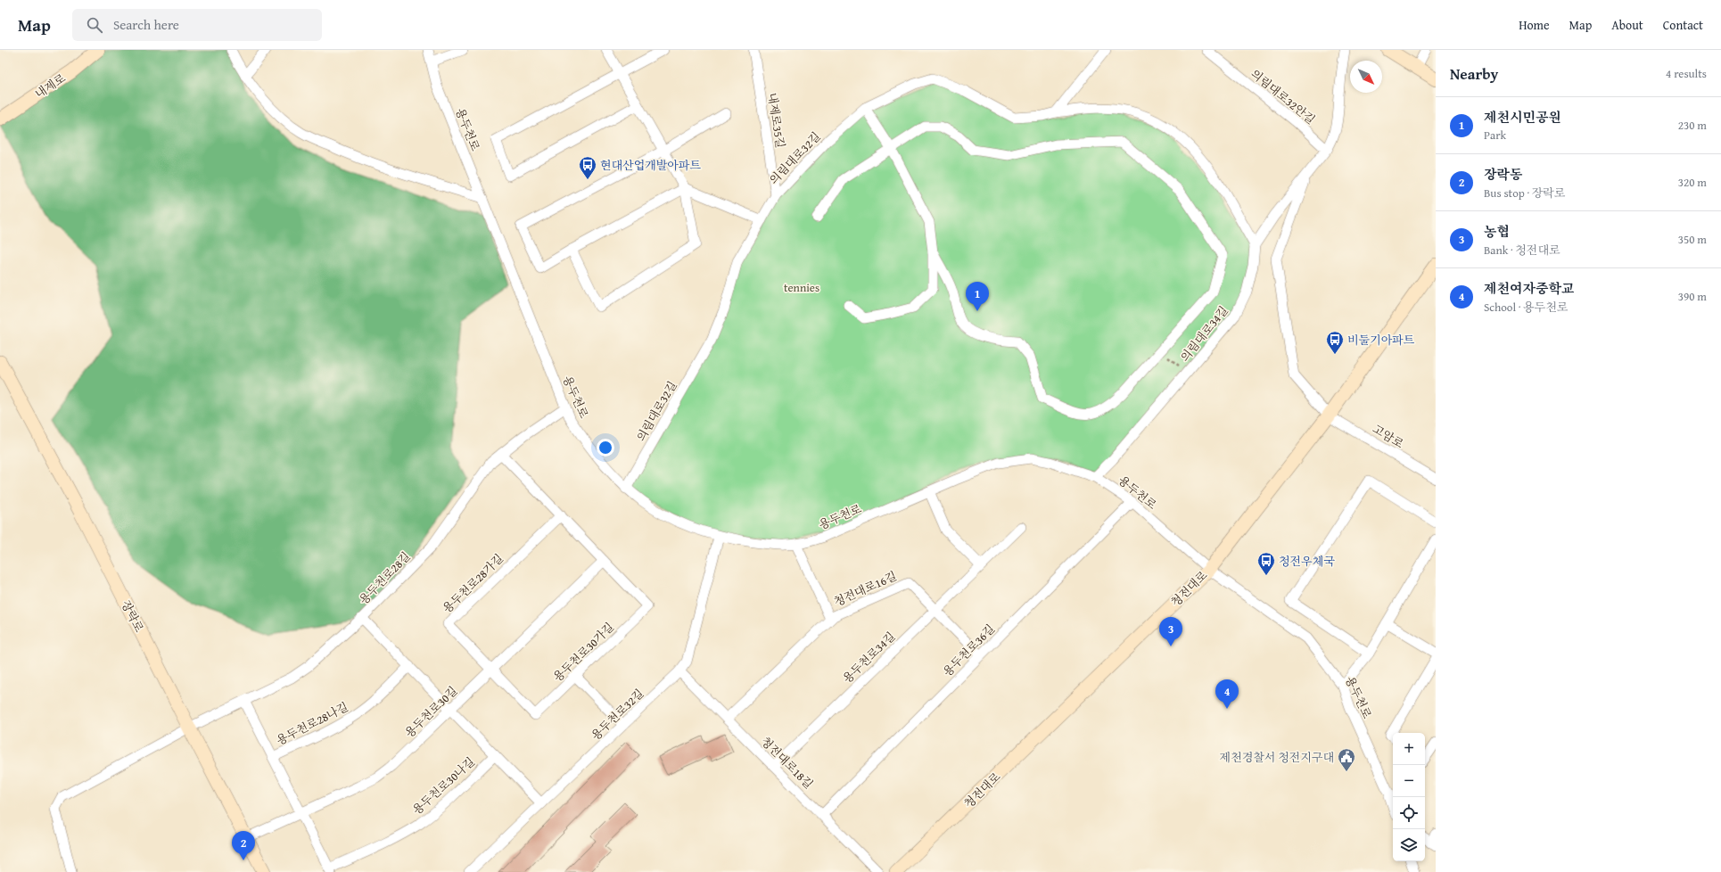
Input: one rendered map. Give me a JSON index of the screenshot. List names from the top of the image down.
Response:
{
  "streets": {
    "street": [
      "내제로",
      "의림대로32안길",
      "내제로35길",
      "용두천로",
      "의림대로32길",
      "의림대로34길",
      "고암로",
      "용두천로28길",
      "용두천로28가길",
      "청전대로16길",
      "청전대로",
      "장락로",
      "용두천로36길",
      "용두천로30가길",
      "용두천로34길",
      "용두천로30길",
      "용두천로32길",
      "용두천로28나길",
      "청전대로18길",
      "용두천로30나길"
    ]
  },
  "crossings": [
    ["의림대로32안길", "의림대로34길"],
    ["내제로35길", "의림대로32길"],
    ["용두천로", "의림대로32길"],
    ["용두천로", "의림대로34길"],
    ["용두천로", "용두천로28길"],
    ["용두천로", "청전대로"],
    ["용두천로", "용두천로36길"],
    ["용두천로", "용두천로32길"],
    ["의림대로32길", "의림대로34길"],
    ["의림대로34길", "고암로"],
    ["고암로", "청전대로"],
    ["용두천로28길", "장락로"],
    ["용두천로28가길", "용두천로30가길"],
    ["용두천로28가길", "용두천로30길"],
    ["청전대로16길", "용두천로36길"],
    ["청전대로16길", "용두천로34길"],
    ["청전대로16길", "청전대로18길"],
    ["장락로", "용두천로30길"],
    ["용두천로36길", "청전대로18길"],
    ["용두천로30가길", "용두천로30길"],
    ["용두천로34길", "청전대로18길"],
    ["용두천로32길", "청전대로18길"]
  ],
  "parks": ["tennies"],
  "places": {
    "bus stop": ["현대산업개발아파트", "비둘기아파트", "청전우체국"],
    "public building": ["제천경찰서 청전지구대"]
  },
  "north": "bottom right",
  "page": {
    "header": "Map",
    "search": "Search here",
    "nav": [
      "Home",
      "Map",
      "About",
      "Contact"
    ],
    "heading": ["Nearby", "4 results"],
    "list": [
      {
        "mark": "1",
        "name": "제천시민공원",
        "note": "Park",
        "value": "230 m"
      },
      {
        "mark": "2",
        "name": "장락동",
        "note": "Bus stop · 장락로",
        "value": "320 m"
      },
      {
        "mark": "3",
        "name": "농협",
        "note": "Bank · 청전대로",
        "value": "350 m"
      },
      {
        "mark": "4",
        "name": "제천여자중학교",
        "note": "School · 용두천로",
        "value": "390 m"
      }
    ],
    "pins": [
      "1",
      "3",
      "4",
      "2"
    ],
    "map_buttons": ["+", "−"]
  }
}
